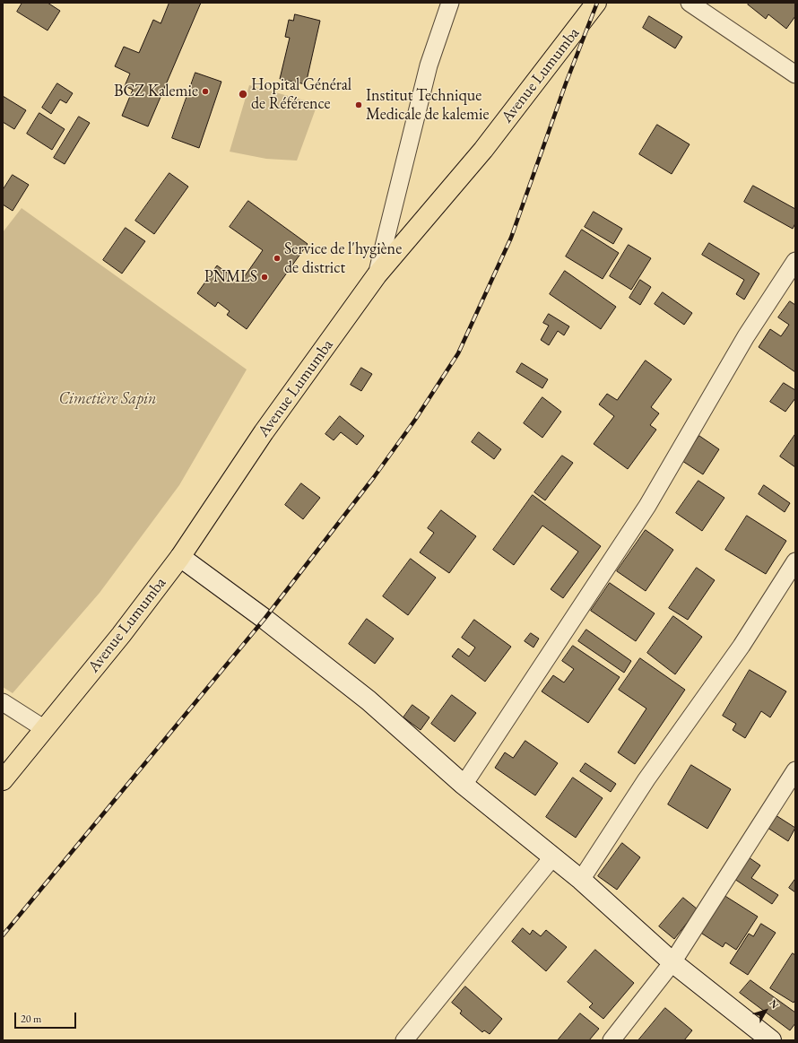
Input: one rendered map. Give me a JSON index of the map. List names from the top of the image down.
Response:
{
  "streets": {
    "highway": ["Avenue Lumumba"]
  },
  "parks": ["Cimetière Sapin"],
  "places": [
    "BCZ Kalemie",
    "Hopital Général de Référence",
    "Institut Technique Medicale de kalemie",
    "Service de l'hygiène de district",
    "PNMLS"
  ],
  "scale_bar": "20 m",
  "north": "top right"
}
